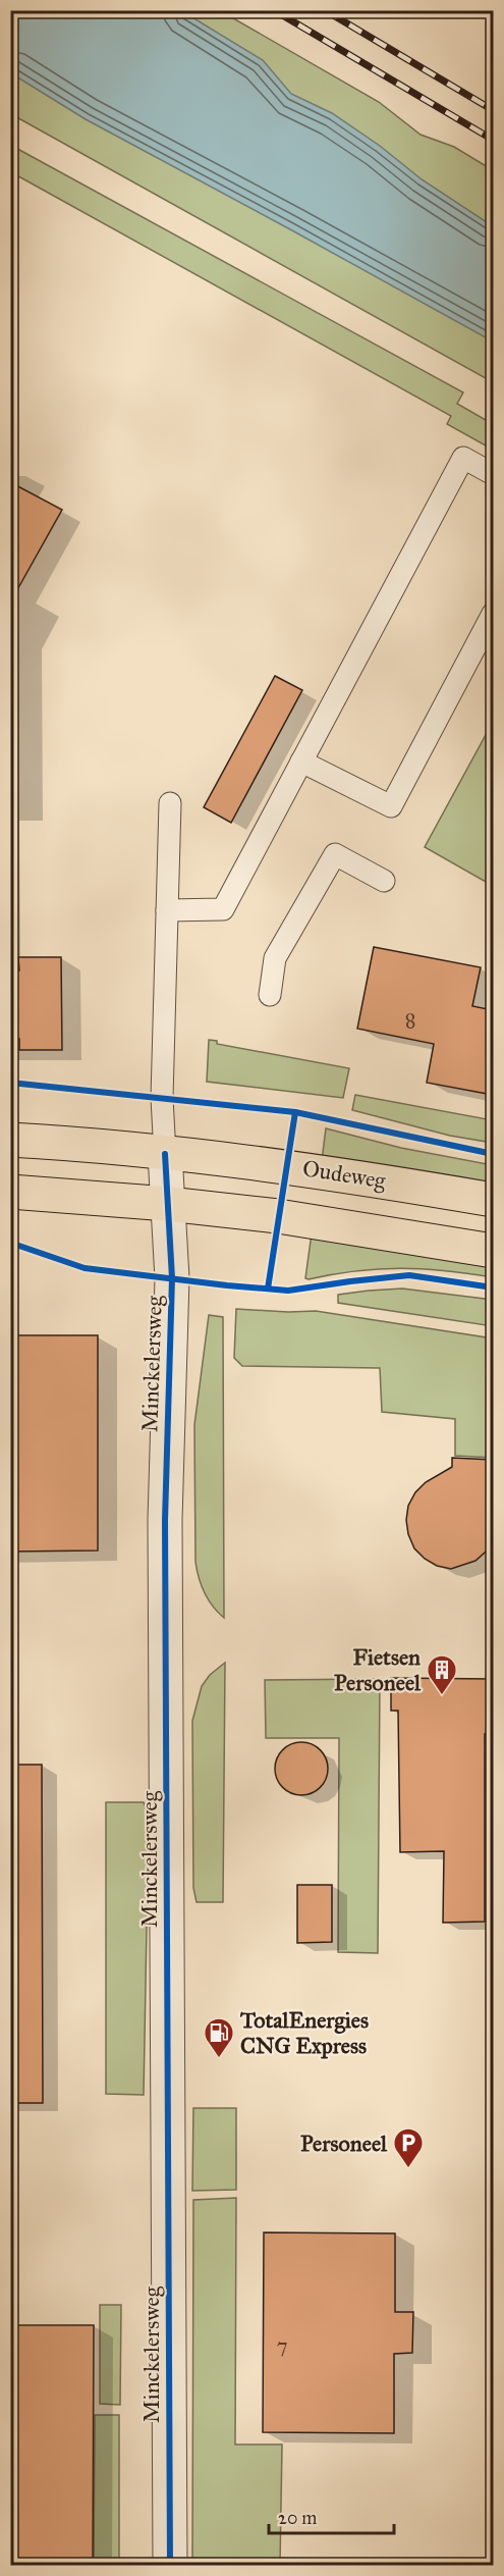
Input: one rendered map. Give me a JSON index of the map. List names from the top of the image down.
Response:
{
  "streets": {
    "main road": ["Oudeweg"],
    "street": ["Minckelersweg"]
  },
  "crossings": [
    ["Oudeweg", "Minckelersweg"]
  ],
  "places": {
    "building": ["Fietsen Personeel"],
    "fuel station": ["TotalEnergies CNG Express"],
    "parking": ["Personeel"]
  },
  "house_numbers": ["8", "7"],
  "scale_bar": "20 m"
}
